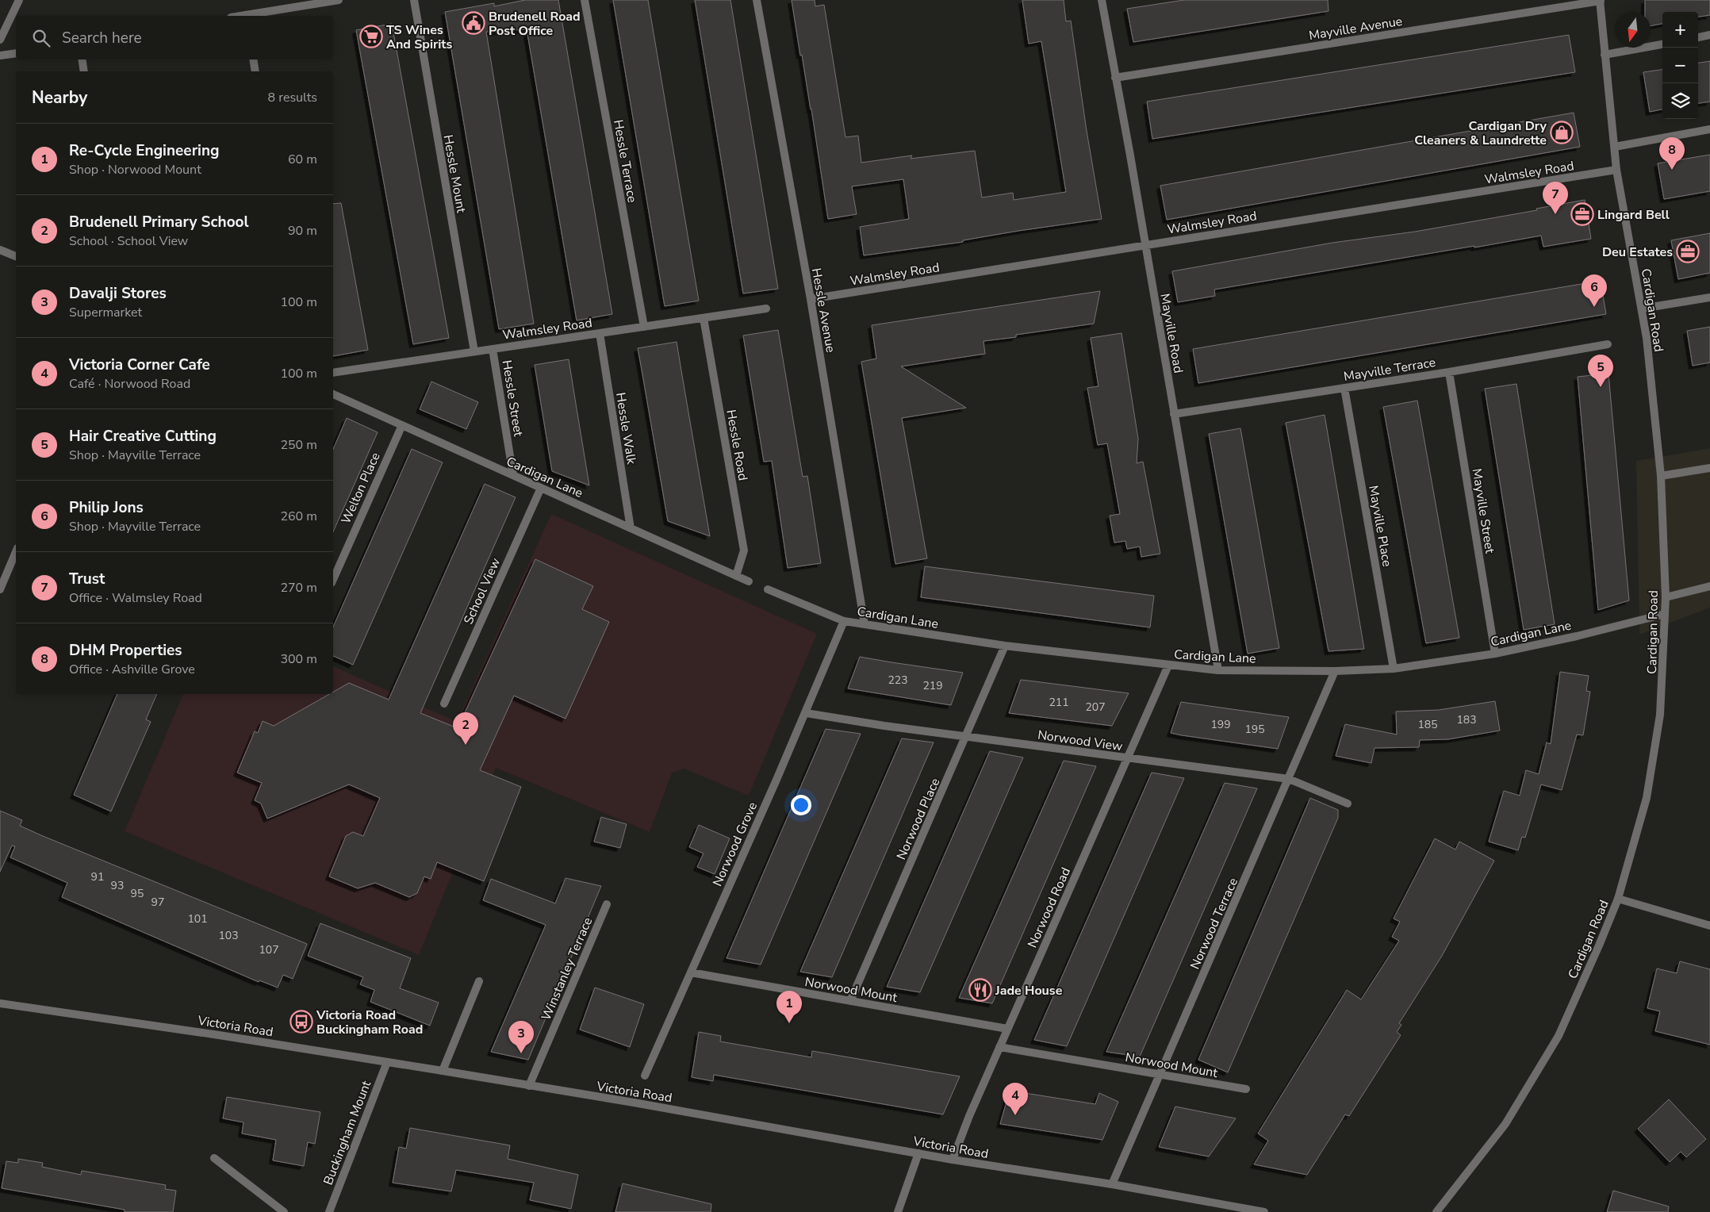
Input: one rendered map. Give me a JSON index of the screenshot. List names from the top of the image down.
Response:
{
  "streets": {
    "street": [
      "Mayville Avenue",
      "Hessle Terrace",
      "Walmsley Road",
      "Hessle Mount",
      "Hessle Avenue",
      "Cardigan Road",
      "Mayville Road",
      "Mayville Terrace",
      "Hessle Street",
      "Hessle Walk",
      "Hessle Road",
      "Cardigan Lane",
      "Welton Place",
      "Mayville Street",
      "Mayville Place",
      "School View",
      "Norwood View",
      "Norwood Place",
      "Norwood Grove",
      "Norwood Road",
      "Norwood Terrace",
      "Winstanley Terrace",
      "Norwood Mount",
      "Victoria Road",
      "Buckingham Mount"
    ]
  },
  "crossings": [
    ["Mayville Avenue", "Cardigan Road"],
    ["Mayville Avenue", "Mayville Road"],
    ["Hessle Terrace", "Walmsley Road"],
    ["Walmsley Road", "Hessle Mount"],
    ["Walmsley Road", "Hessle Avenue"],
    ["Walmsley Road", "Cardigan Road"],
    ["Walmsley Road", "Mayville Road"],
    ["Walmsley Road", "Hessle Street"],
    ["Walmsley Road", "Hessle Walk"],
    ["Walmsley Road", "Hessle Road"],
    ["Hessle Avenue", "Cardigan Lane"],
    ["Cardigan Road", "Cardigan Lane"],
    ["Mayville Road", "Mayville Terrace"],
    ["Mayville Road", "Cardigan Lane"],
    ["Mayville Terrace", "Mayville Street"],
    ["Mayville Terrace", "Mayville Place"],
    ["Hessle Street", "Cardigan Lane"],
    ["Hessle Walk", "Cardigan Lane"],
    ["Hessle Road", "Cardigan Lane"],
    ["Cardigan Lane", "Welton Place"],
    ["Cardigan Lane", "Mayville Street"],
    ["Cardigan Lane", "Mayville Place"],
    ["Cardigan Lane", "School View"],
    ["Cardigan Lane", "Norwood Place"],
    ["Cardigan Lane", "Norwood Grove"],
    ["Cardigan Lane", "Norwood Road"],
    ["Cardigan Lane", "Norwood Terrace"],
    ["Norwood View", "Norwood Place"],
    ["Norwood View", "Norwood Grove"],
    ["Norwood View", "Norwood Road"],
    ["Norwood View", "Norwood Terrace"],
    ["Norwood Place", "Norwood Mount"],
    ["Norwood Grove", "Norwood Mount"],
    ["Norwood Road", "Norwood Mount"],
    ["Norwood Road", "Victoria Road"],
    ["Norwood Terrace", "Norwood Mount"],
    ["Norwood Terrace", "Victoria Road"],
    ["Winstanley Terrace", "Victoria Road"],
    ["Victoria Road", "Buckingham Mount"]
  ],
  "places": {
    "public building": ["Brudenell Road Post Office"],
    "supermarket": ["TS Wines And Spirits"],
    "shop": ["Cardigan Dry Cleaners & Laundrette"],
    "office": ["Lingard Bell", "Deu Estates"],
    "restaurant": ["Jade House"],
    "bus stop": ["Victoria Road Buckingham Road"]
  },
  "house_numbers": [
    "223",
    "219",
    "211",
    "207",
    "183",
    "199",
    "185",
    "195",
    "91",
    "93",
    "95",
    "97",
    "101",
    "103",
    "107"
  ],
  "north": "bottom",
  "page": {
    "map_buttons": ["+", "−"],
    "search": "Search here",
    "heading": ["Nearby", "8 results"],
    "list": [
      {
        "mark": "1",
        "name": "Re-Cycle Engineering",
        "note": "Shop · Norwood Mount",
        "value": "60 m"
      },
      {
        "mark": "2",
        "name": "Brudenell Primary School",
        "note": "School · School View",
        "value": "90 m"
      },
      {
        "mark": "3",
        "name": "Davalji Stores",
        "note": "Supermarket",
        "value": "100 m"
      },
      {
        "mark": "4",
        "name": "Victoria Corner Cafe",
        "note": "Café · Norwood Road",
        "value": "100 m"
      },
      {
        "mark": "5",
        "name": "Hair Creative Cutting",
        "note": "Shop · Mayville Terrace",
        "value": "250 m"
      },
      {
        "mark": "6",
        "name": "Philip Jons",
        "note": "Shop · Mayville Terrace",
        "value": "260 m"
      },
      {
        "mark": "7",
        "name": "Trust",
        "note": "Office · Walmsley Road",
        "value": "270 m"
      },
      {
        "mark": "8",
        "name": "DHM Properties",
        "note": "Office · Ashville Grove",
        "value": "300 m"
      }
    ],
    "pins": [
      "8",
      "7",
      "6",
      "5",
      "2",
      "1",
      "3",
      "4"
    ]
  }
}
